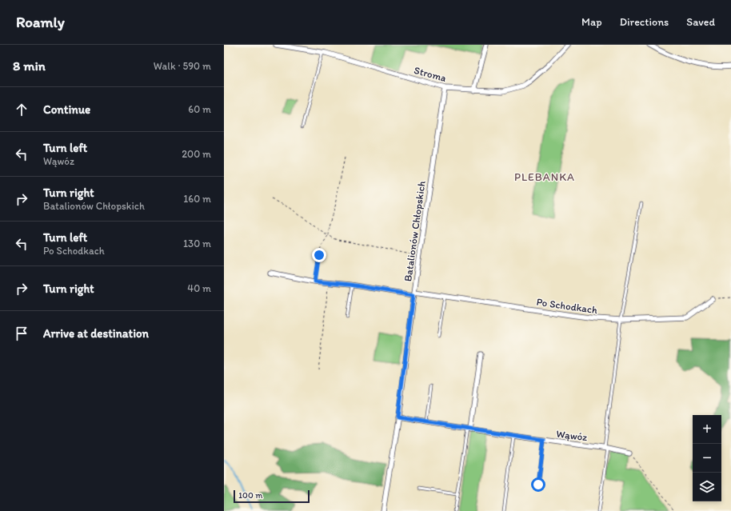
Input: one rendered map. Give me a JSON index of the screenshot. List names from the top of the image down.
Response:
{
  "streets": {
    "street": [
      "Stroma",
      "Batalionów Chłopskich",
      "Po Schodkach",
      "Wąwóz"
    ]
  },
  "crossings": [
    ["Stroma", "Batalionów Chłopskich"],
    ["Batalionów Chłopskich", "Po Schodkach"],
    ["Batalionów Chłopskich", "Wąwóz"]
  ],
  "districts": ["PLEBANKA"],
  "scale_bar": "100 m",
  "page": {
    "header": "Roamly",
    "nav": ["Map", "Directions", "Saved"],
    "heading": ["8 min", "Walk · 590 m"],
    "list": [
      ["Continue", "60 m"],
      ["Turn left", "Wąwóz", "200 m"],
      ["Turn right", "Batalionów Chłopskich", "160 m"],
      ["Turn left", "Po Schodkach", "130 m"],
      ["Turn right", "40 m"],
      "Arrive at destination"
    ],
    "map_buttons": ["+", "−"],
    "scale": "100 m"
  }
}
